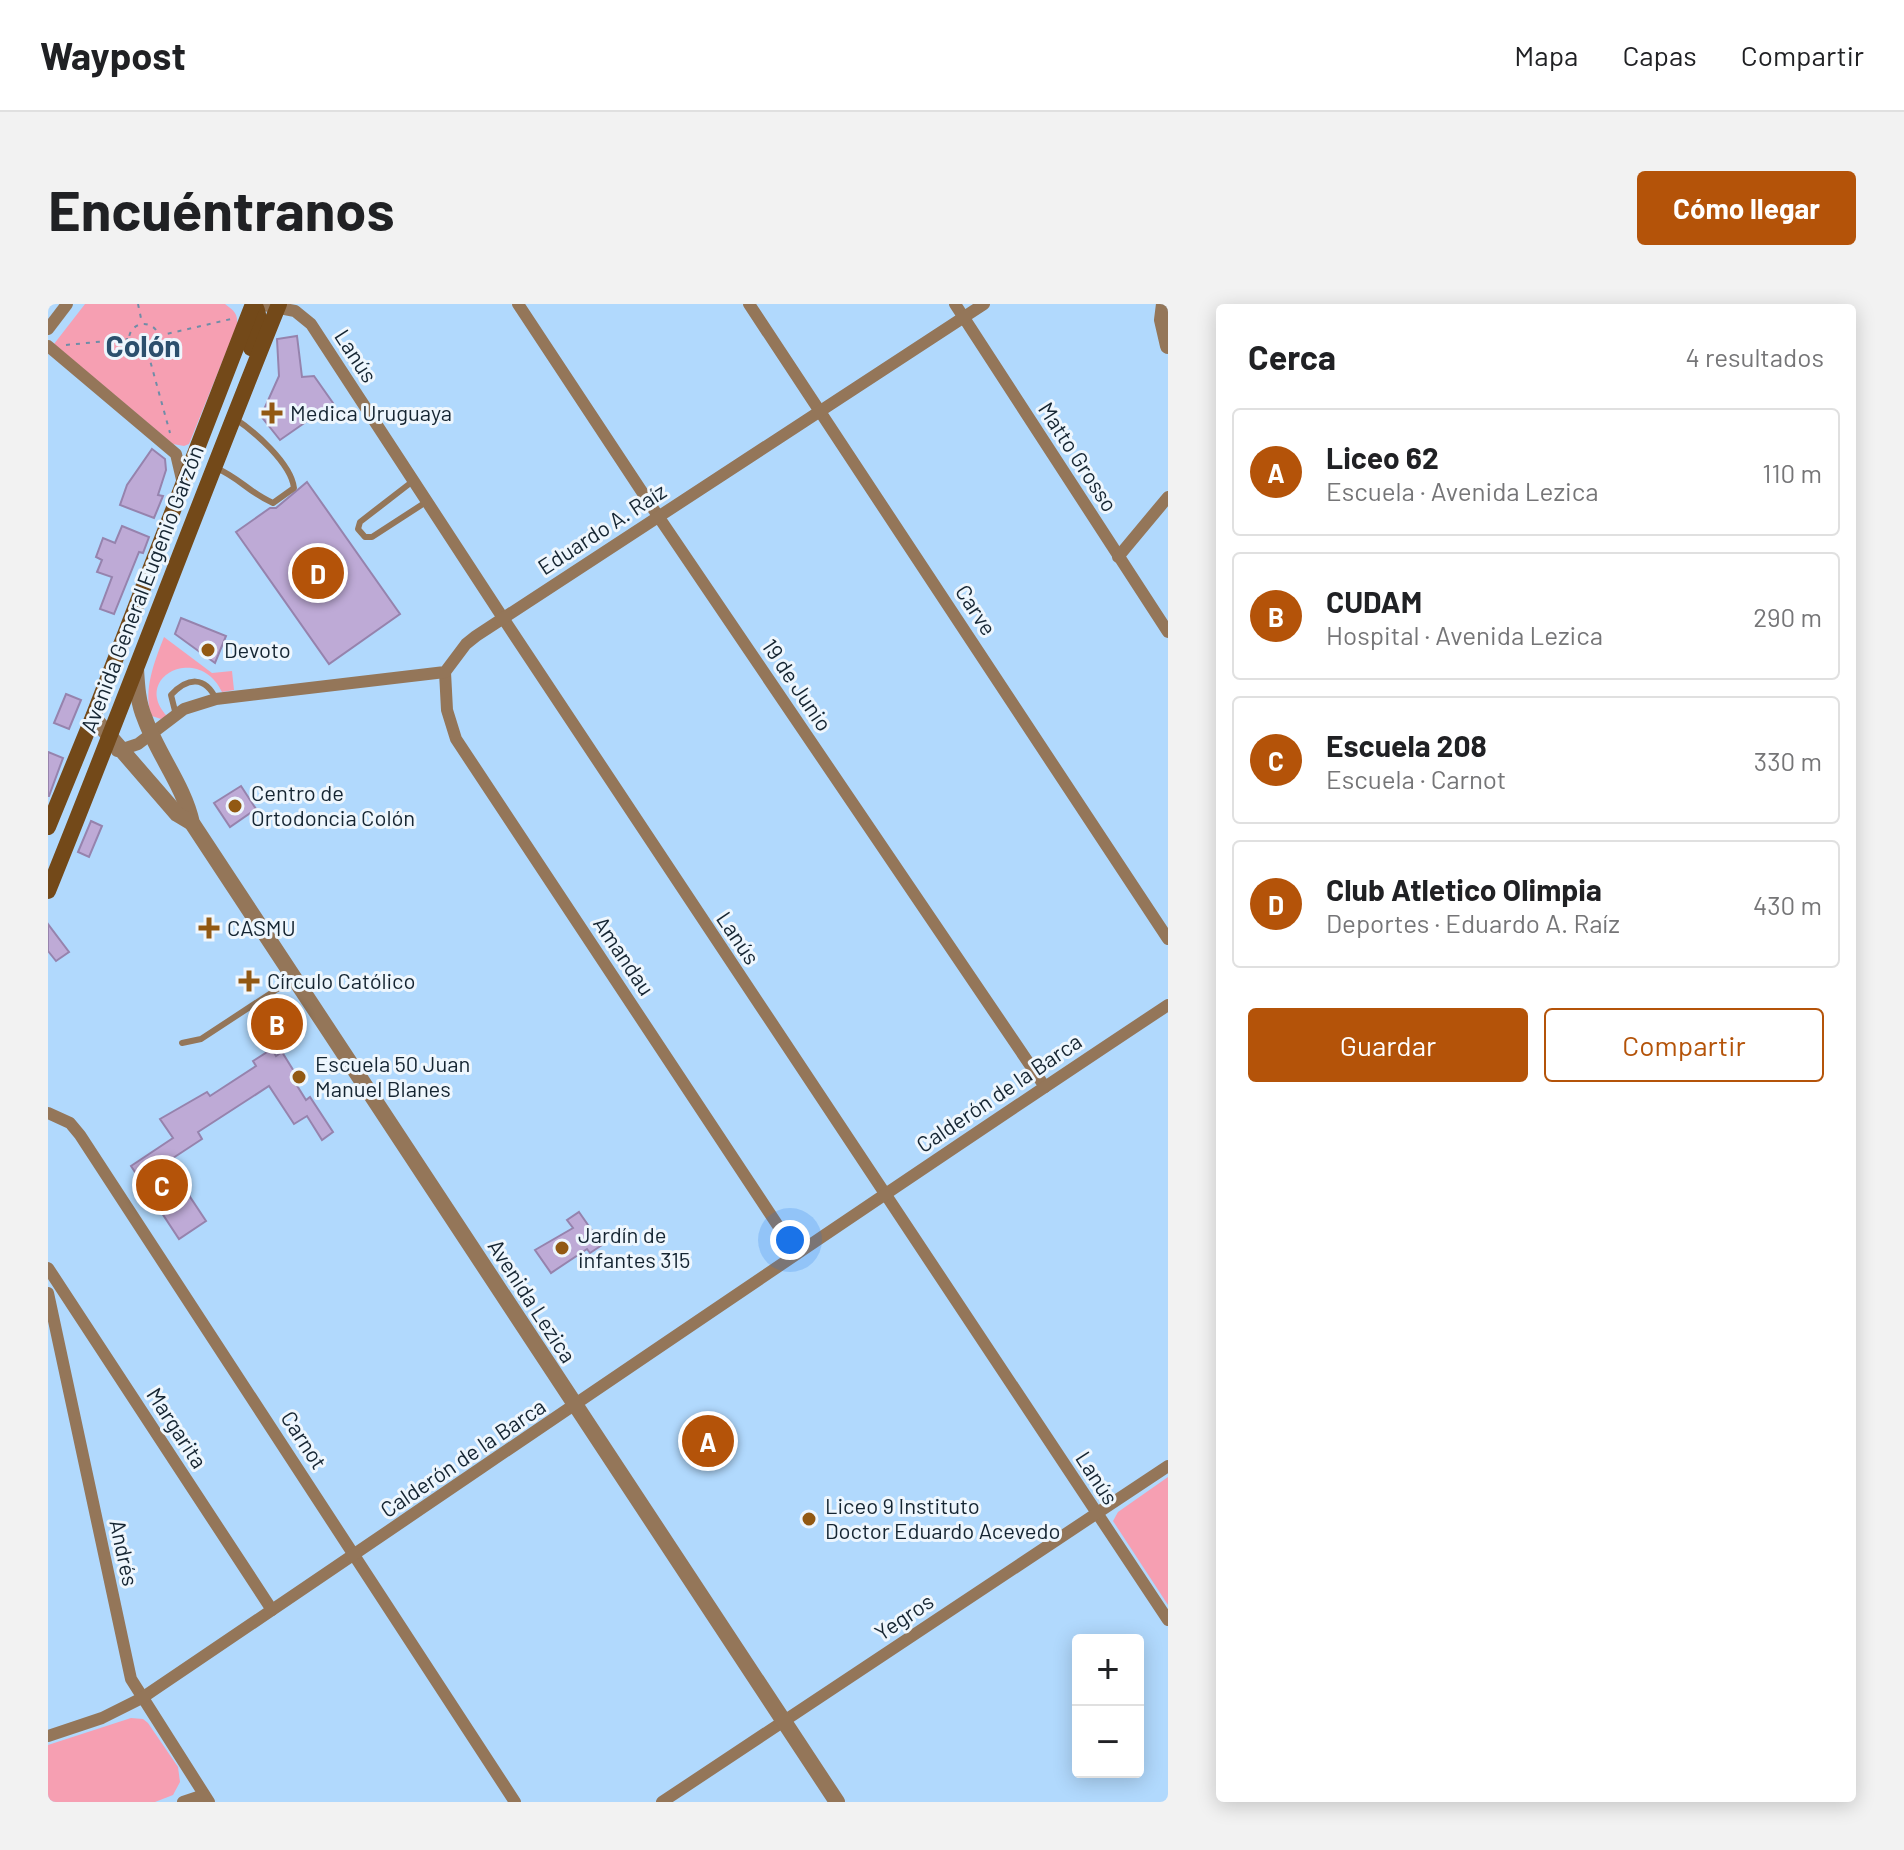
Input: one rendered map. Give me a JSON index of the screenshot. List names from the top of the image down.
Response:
{
  "streets": {
    "main road": ["Avenida General Eugenio Garzón"],
    "street": [
      "Lanús",
      "Matto Grosso",
      "Eduardo A. Raíz",
      "Carve",
      "19 de Junio",
      "Amandau",
      "Calderón de la Barca",
      "Avenida Lezica",
      "Margarita",
      "Carnot",
      "Andrés",
      "Yegros"
    ]
  },
  "crossings": [
    ["Lanús", "Eduardo A. Raíz"],
    ["Lanús", "Avenida General Eugenio Garzón"],
    ["Lanús", "Calderón de la Barca"],
    ["Lanús", "Yegros"],
    ["Matto Grosso", "Eduardo A. Raíz"],
    ["Eduardo A. Raíz", "Carve"],
    ["Eduardo A. Raíz", "19 de Junio"],
    ["Eduardo A. Raíz", "Amandau"],
    ["Avenida General Eugenio Garzón", "Avenida Lezica"],
    ["19 de Junio", "Calderón de la Barca"],
    ["Amandau", "Calderón de la Barca"],
    ["Calderón de la Barca", "Avenida Lezica"],
    ["Calderón de la Barca", "Margarita"],
    ["Calderón de la Barca", "Carnot"],
    ["Calderón de la Barca", "Andrés"],
    ["Avenida Lezica", "Yegros"]
  ],
  "districts": ["Colón"],
  "places": {
    "health": ["Medica Uruguaya", "CASMU", "Círculo Católico"],
    "other": [
      "Devoto",
      "Centro de Ortodoncia Colón",
      "Escuela 50 Juan Manuel Blanes",
      "Jardín de infantes 315",
      "Liceo 9 Instituto Doctor Eduardo Acevedo"
    ]
  },
  "page": {
    "header": "Waypost",
    "nav": ["Mapa", "Capas", "Compartir"],
    "buttons": [
      "Cómo llegar",
      ["Guardar", "Compartir"]
    ],
    "title": "Encuéntranos",
    "heading": ["Cerca", "4 resultados"],
    "list": [
      {
        "mark": "A",
        "name": "Liceo 62",
        "note": "Escuela · Avenida Lezica",
        "value": "110 m"
      },
      {
        "mark": "B",
        "name": "CUDAM",
        "note": "Hospital · Avenida Lezica",
        "value": "290 m"
      },
      {
        "mark": "C",
        "name": "Escuela 208",
        "note": "Escuela · Carnot",
        "value": "330 m"
      },
      {
        "mark": "D",
        "name": "Club Atletico Olimpia",
        "note": "Deportes · Eduardo A. Raíz",
        "value": "430 m"
      }
    ],
    "pins": [
      "D",
      "B",
      "C",
      "A"
    ],
    "map_buttons": ["+", "−"]
  }
}
